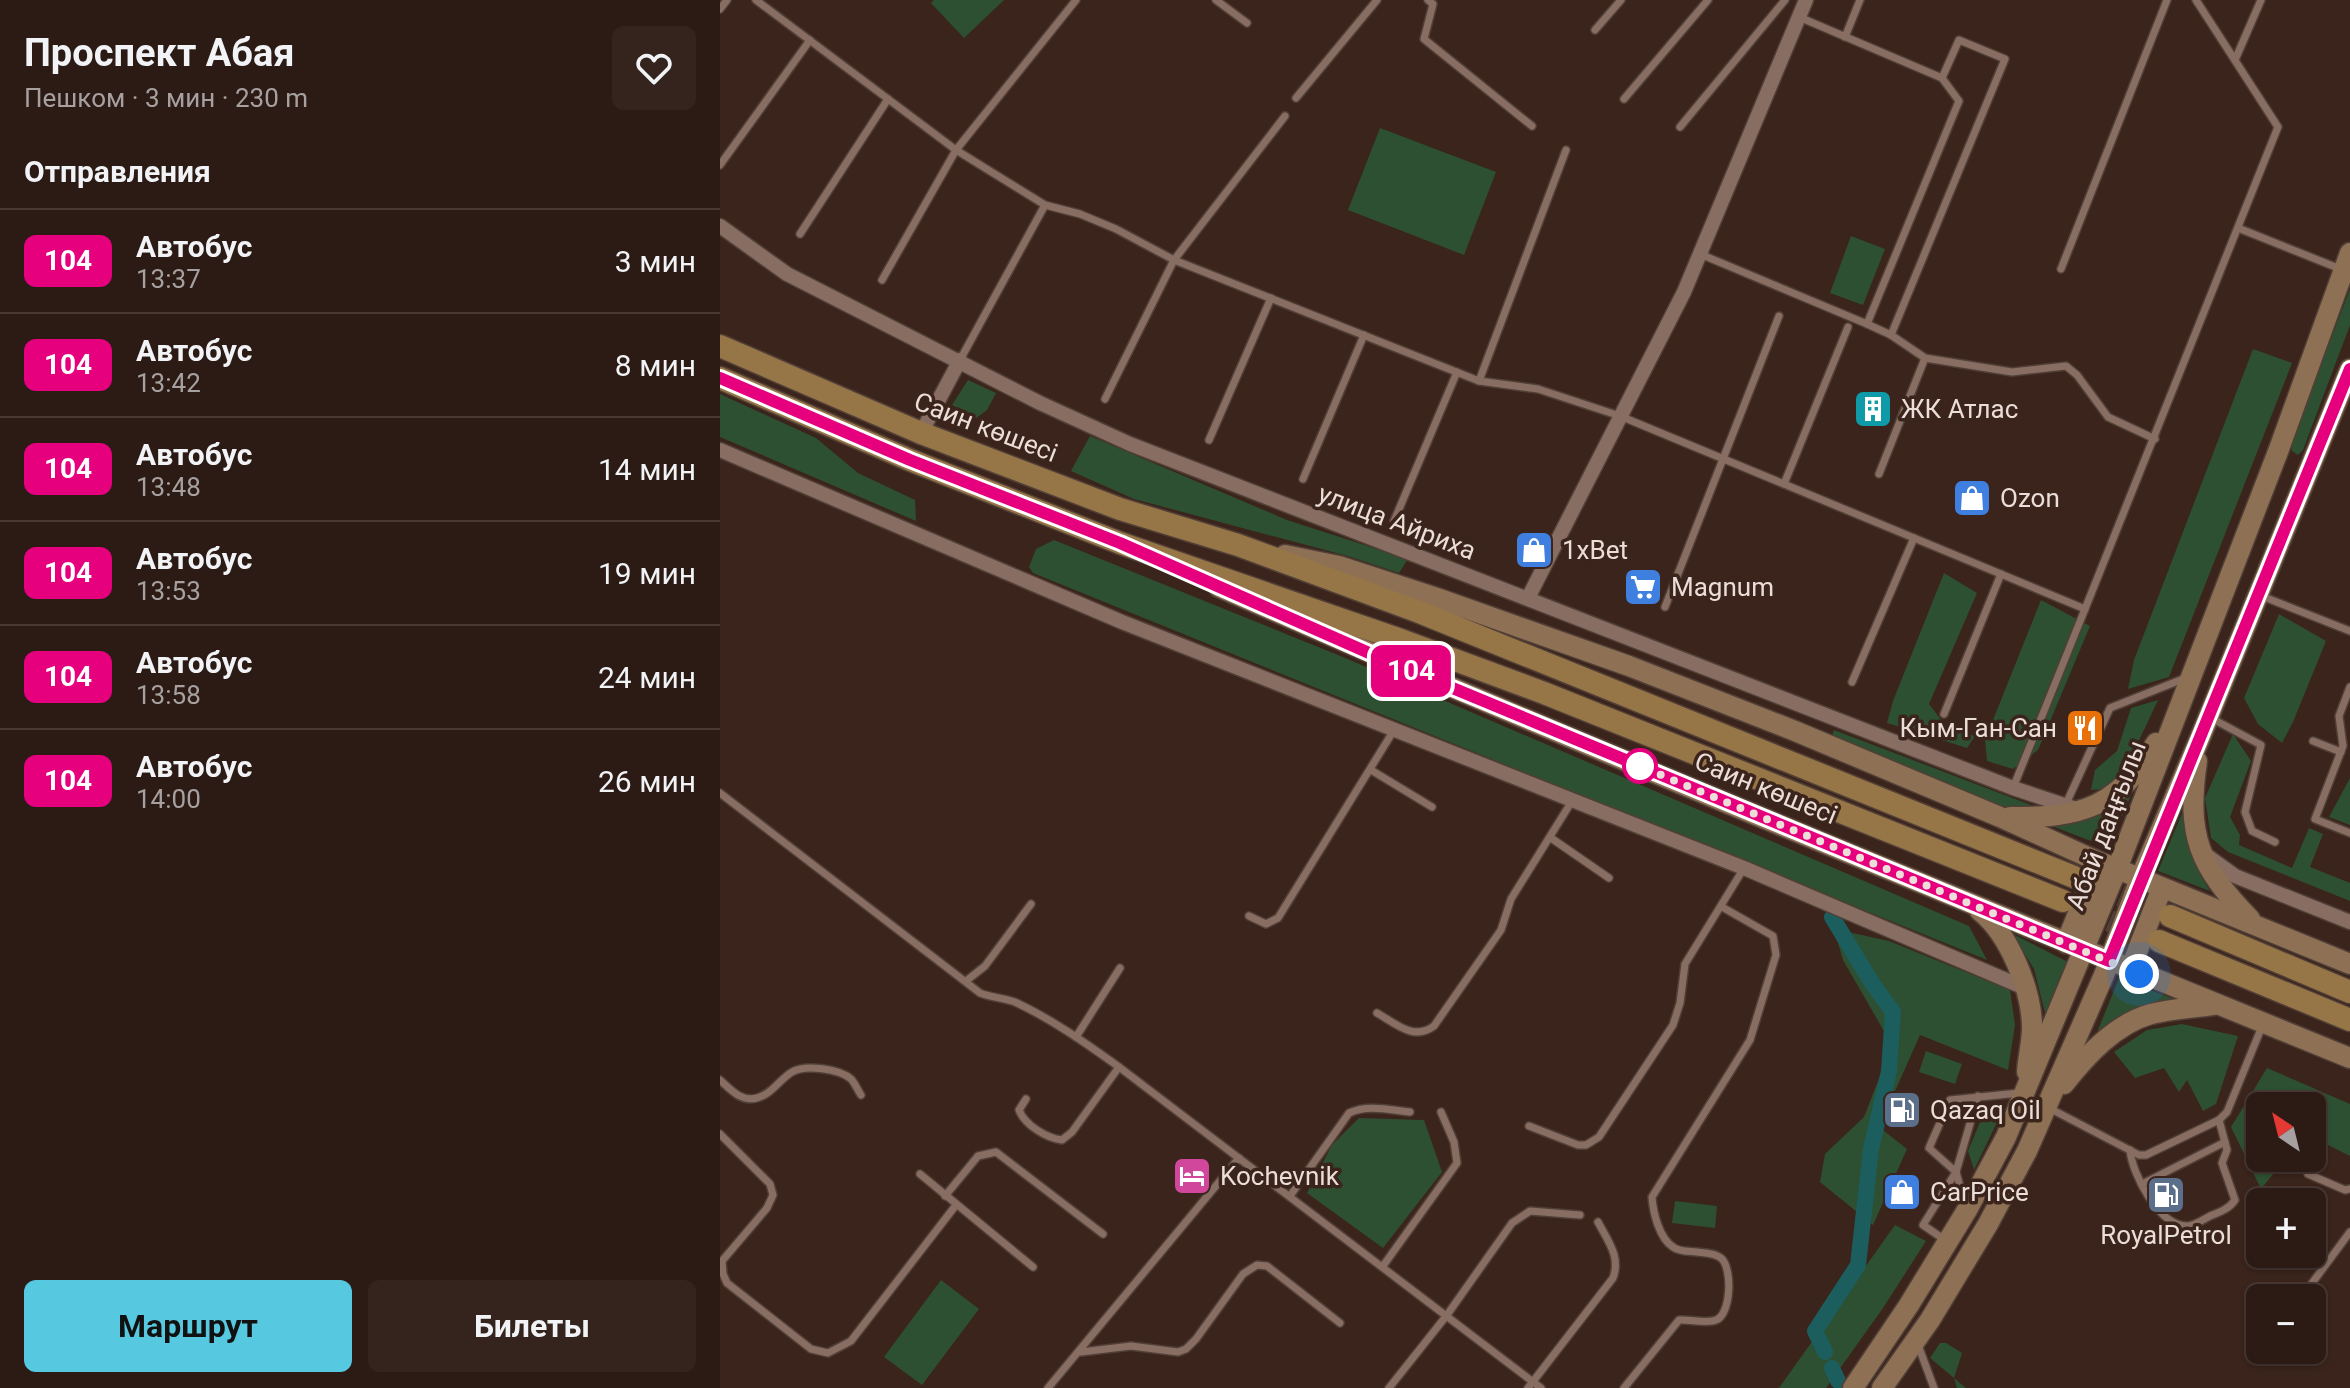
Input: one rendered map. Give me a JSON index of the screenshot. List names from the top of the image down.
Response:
{
  "streets": {
    "main road": ["Саин көшесі", "Абай даңғылы"],
    "street": ["улица Айриха"]
  },
  "crossings": [
    ["Саин көшесі", "Абай даңғылы"]
  ],
  "places": {
    "building": ["ЖК Атлас"],
    "shop": ["Ozon", "1xBet", "CarPrice"],
    "supermarket": ["Magnum"],
    "restaurant": ["Кым-Ган-Сан"],
    "fuel station": ["Qazaq Oil", "RoyalPetrol"],
    "hotel": ["Kochevnik"]
  },
  "lines": ["bus line 104"],
  "north": "top left",
  "page": {
    "heading": [
      ["Проспект Абая", "Пешком · 3 мин · 230 m"],
      "Отправления"
    ],
    "on_map": "104",
    "list": [
      {
        "mark": "104",
        "name": "Автобус",
        "note": "13:37",
        "value": "3 мин"
      },
      {
        "mark": "104",
        "name": "Автобус",
        "note": "13:42",
        "value": "8 мин"
      },
      {
        "mark": "104",
        "name": "Автобус",
        "note": "13:48",
        "value": "14 мин"
      },
      {
        "mark": "104",
        "name": "Автобус",
        "note": "13:53",
        "value": "19 мин"
      },
      {
        "mark": "104",
        "name": "Автобус",
        "note": "13:58",
        "value": "24 мин"
      },
      {
        "mark": "104",
        "name": "Автобус",
        "note": "14:00",
        "value": "26 мин"
      }
    ],
    "map_buttons": ["+", "−"],
    "buttons": ["Маршрут", "Билеты"]
  }
}
